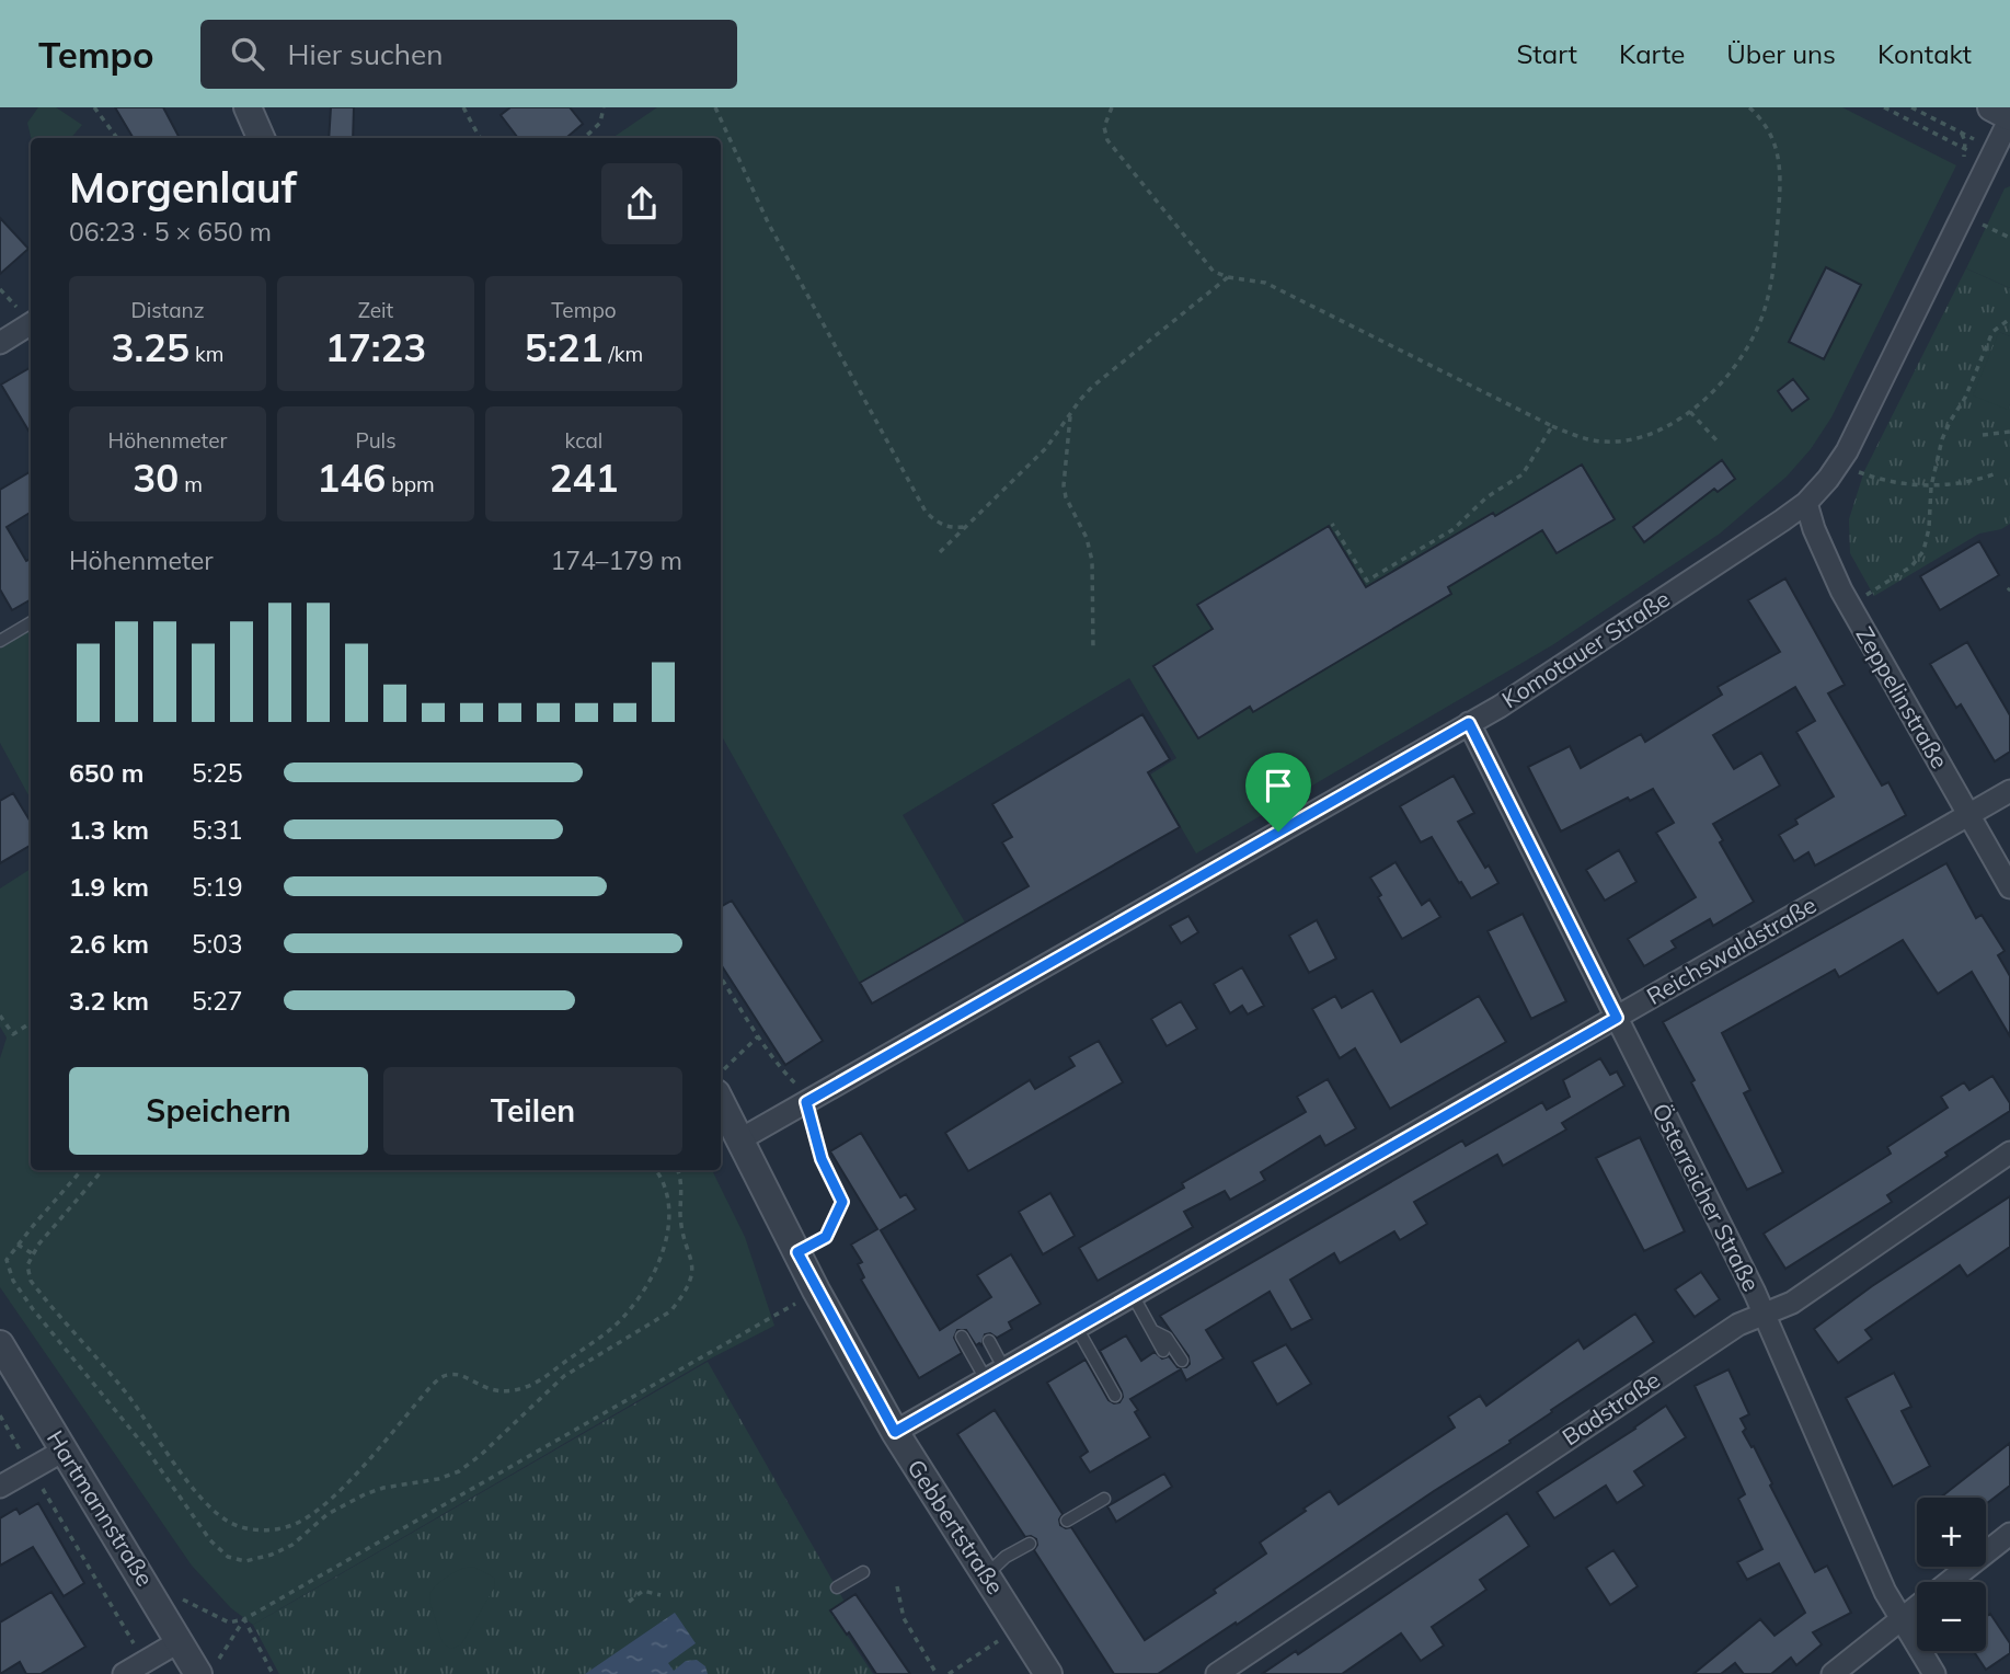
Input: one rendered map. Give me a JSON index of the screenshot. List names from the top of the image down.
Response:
{
  "streets": {
    "street": [
      "Komotauer Straße",
      "Zeppelinstraße",
      "Reichswaldstraße",
      "Österreicher Straße",
      "Badstraße",
      "Hartmannstraße",
      "Gebbertstraße"
    ]
  },
  "crossings": [
    ["Komotauer Straße", "Zeppelinstraße"],
    ["Komotauer Straße", "Österreicher Straße"],
    ["Komotauer Straße", "Gebbertstraße"],
    ["Zeppelinstraße", "Reichswaldstraße"],
    ["Reichswaldstraße", "Österreicher Straße"],
    ["Reichswaldstraße", "Gebbertstraße"],
    ["Österreicher Straße", "Badstraße"]
  ],
  "page": {
    "header": "Tempo",
    "search": "Hier suchen",
    "nav": [
      "Start",
      "Karte",
      "Über uns",
      "Kontakt"
    ],
    "heading": ["Morgenlauf", "06:23 · 5 × 650 m"],
    "stats": [
      ["Distanz", "3.25 km"],
      ["Zeit", "17:23"],
      ["Tempo", "5:21 /km"],
      ["Höhenmeter", "30 m"],
      ["Puls", "146 bpm"],
      ["kcal", "241"]
    ],
    "chart": ["Höhenmeter", "174–179 m"],
    "list": [
      {
        "name": "650 m",
        "note": "5:25"
      },
      {
        "name": "1.3 km",
        "note": "5:31"
      },
      {
        "name": "1.9 km",
        "note": "5:19"
      },
      {
        "name": "2.6 km",
        "note": "5:03"
      },
      {
        "name": "3.2 km",
        "note": "5:27"
      }
    ],
    "buttons": ["Speichern", "Teilen"],
    "map_buttons": ["+", "−"]
  }
}
